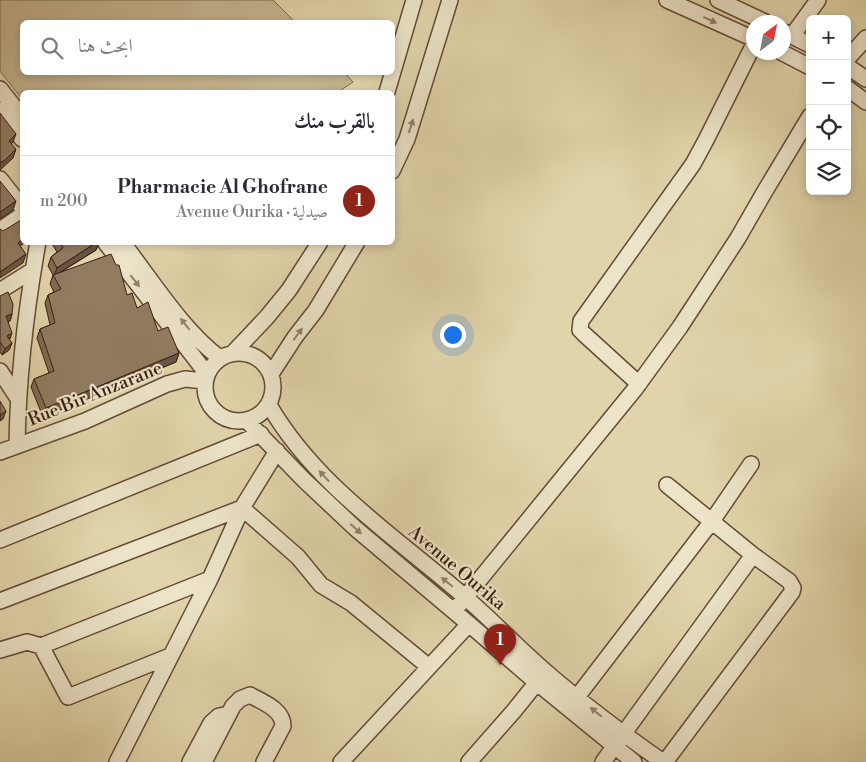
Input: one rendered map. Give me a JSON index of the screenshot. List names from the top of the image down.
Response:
{
  "streets": {
    "street": ["Rue Bir Anzarane", "Avenue Ourika"]
  },
  "crossings": [
    ["Rue Bir Anzarane", "Avenue Ourika"]
  ],
  "north": "top right",
  "page": {
    "map_buttons": ["+", "−"],
    "search": "ابحث هنا",
    "heading": "بالقرب منك",
    "list": [
      {
        "mark": "1",
        "name": "Pharmacie Al Ghofrane",
        "note": "صيدلية · Avenue Ourika",
        "value": "200 m"
      }
    ],
    "pins": "1"
  }
}
